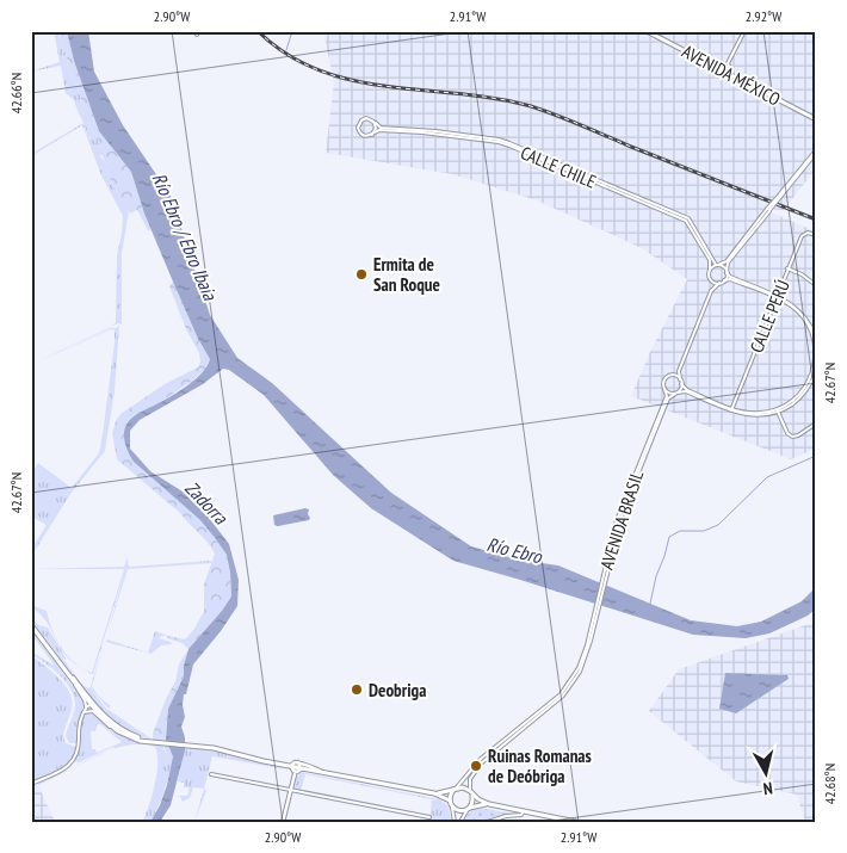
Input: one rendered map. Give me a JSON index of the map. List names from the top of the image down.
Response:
{
  "streets": {
    "main road": ["AVENIDA MÉXICO"],
    "street": ["CALLE CHILE", "CALLE PERÚ", "AVENIDA BRASIL"]
  },
  "water": ["Río Ebro / Ebro Ibaia", "Zadorra", "Río Ebro"],
  "places": ["Ermita de San Roque", "Deobriga", "Ruinas Romanas de Deóbriga"],
  "north": "bottom",
  "coordinates": [
    "2.90°W",
    "2.91°W",
    "2.92°W",
    "42.66°N",
    "42.67°N",
    "42.68°N"
  ]
}
